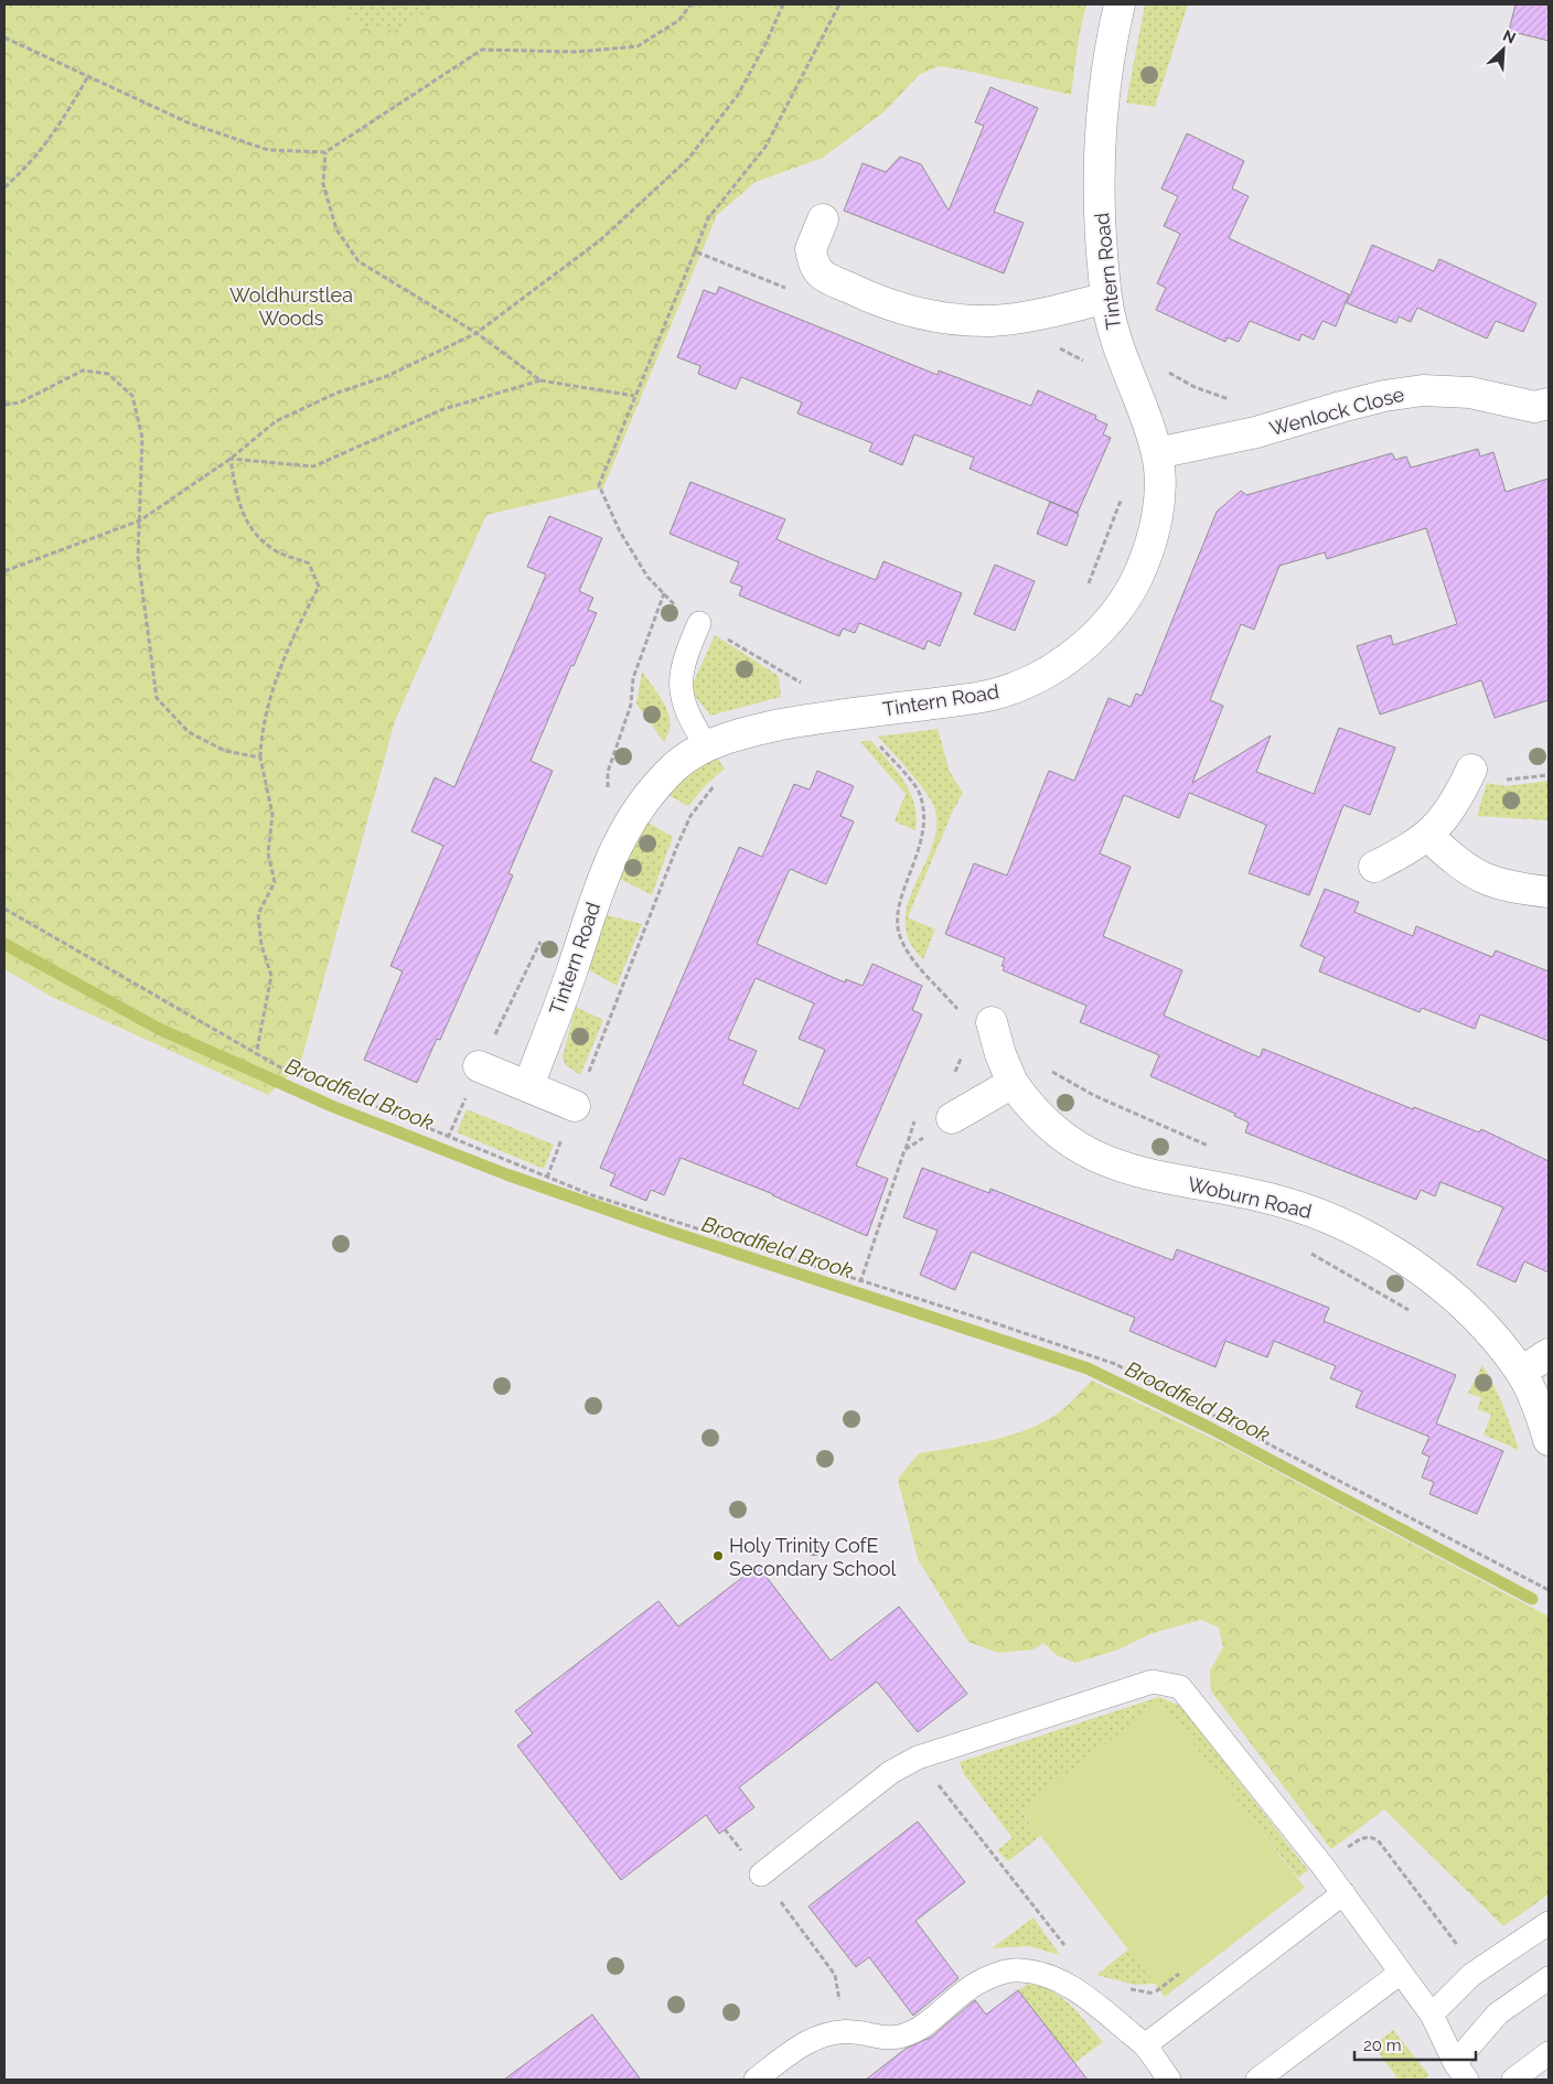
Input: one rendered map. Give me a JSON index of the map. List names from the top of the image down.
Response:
{
  "streets": {
    "street": ["Tintern Road", "Wenlock Close", "Woburn Road"]
  },
  "crossings": [
    ["Tintern Road", "Wenlock Close"]
  ],
  "water": ["Broadfield Brook"],
  "parks": ["Woldhurstlea Woods"],
  "places": ["Holy Trinity CofE Secondary School"],
  "scale_bar": "20 m",
  "north": "top right"
}
